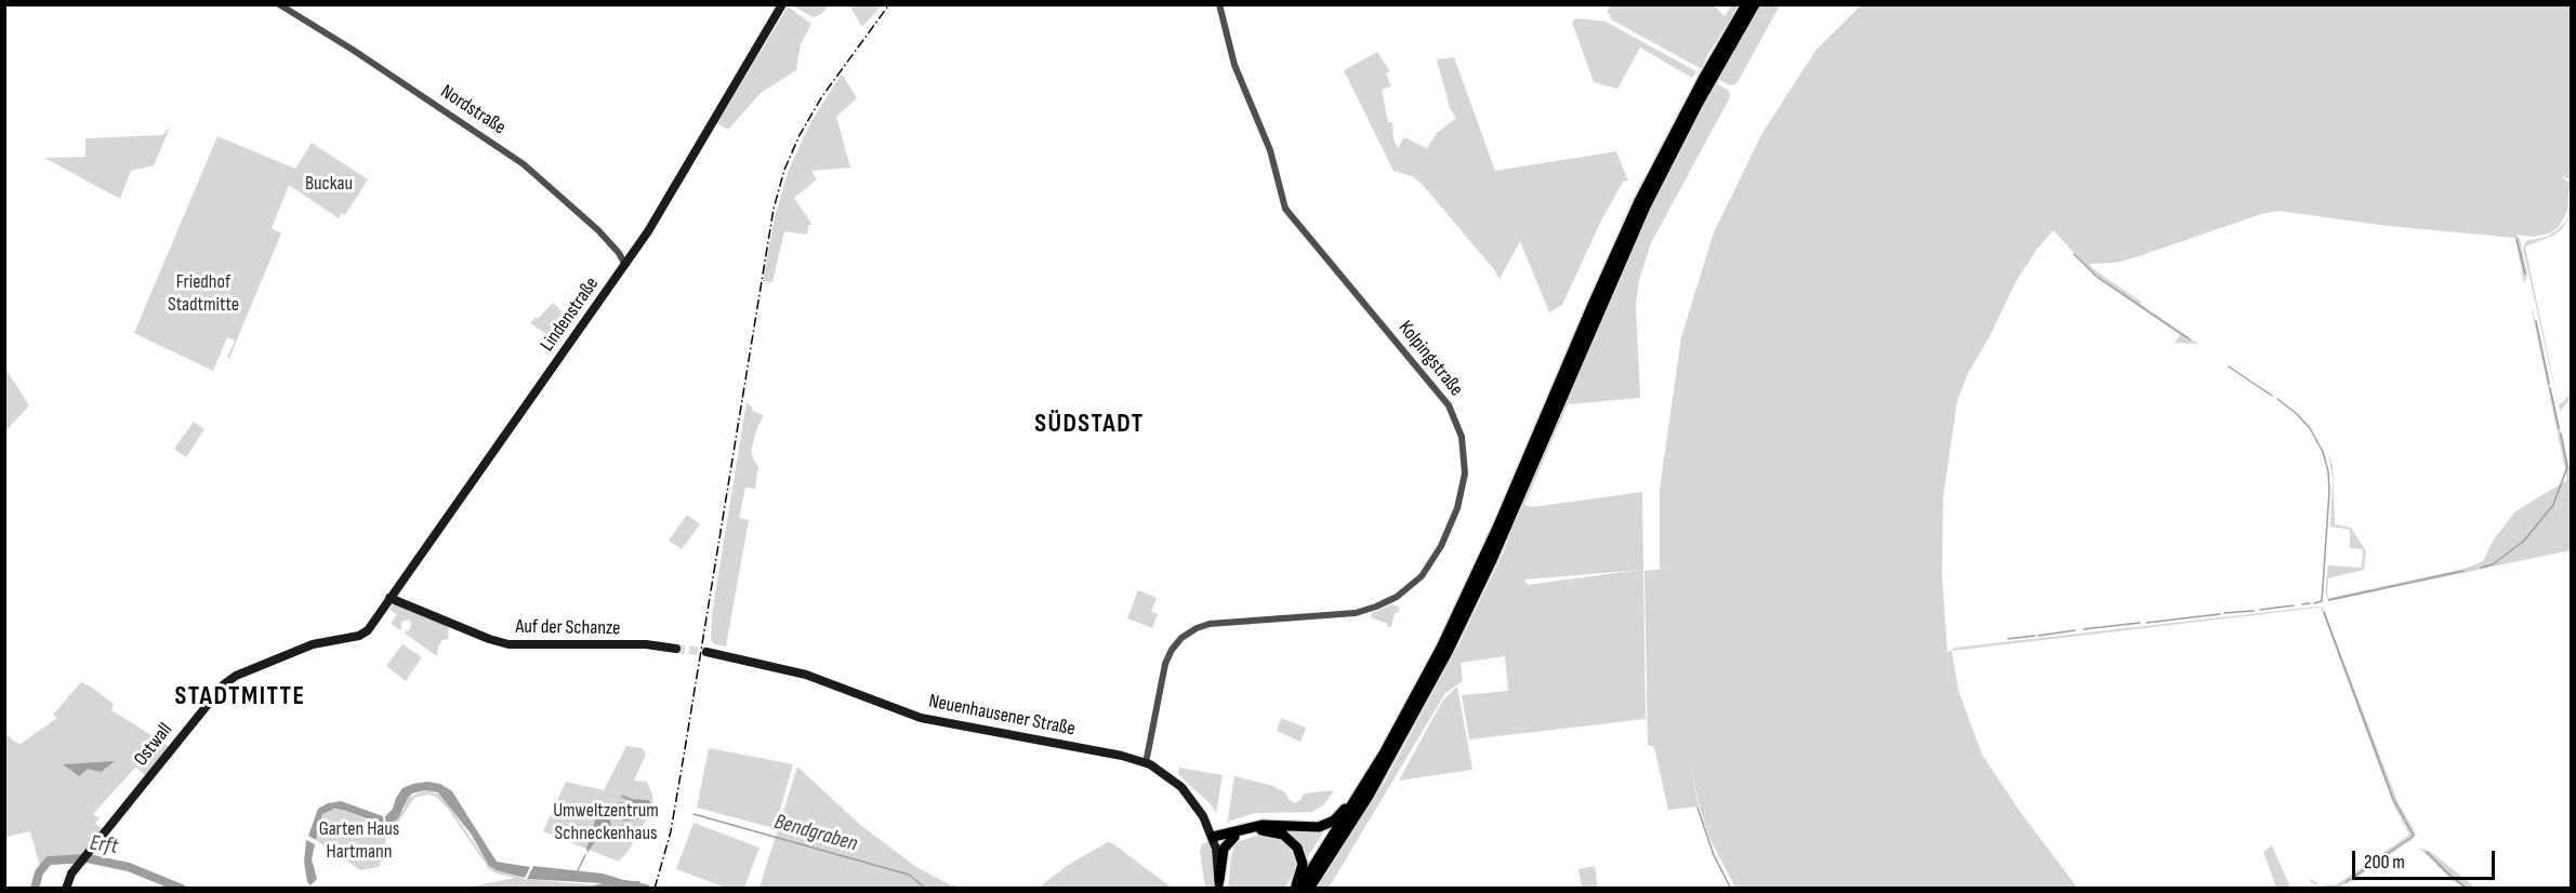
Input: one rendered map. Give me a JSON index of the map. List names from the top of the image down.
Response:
{
  "streets": {
    "main road": [
      "Lindenstraße",
      "Auf der Schanze",
      "Neuenhausener Straße",
      "Ostwall"
    ],
    "street": ["Nordstraße", "Kolpingstraße"]
  },
  "crossings": [
    ["Nordstraße", "Lindenstraße"],
    ["Lindenstraße", "Auf der Schanze"],
    ["Lindenstraße", "Ostwall"],
    ["Kolpingstraße", "Neuenhausener Straße"]
  ],
  "districts": ["SÜDSTADT", "STADTMITTE"],
  "water": ["Bendgraben", "Erft"],
  "parks": [
    "Buckau",
    "Friedhof Stadtmitte",
    "Umweltzentrum Schneckenhaus",
    "Garten Haus Hartmann"
  ],
  "scale_bar": "200 m"
}
